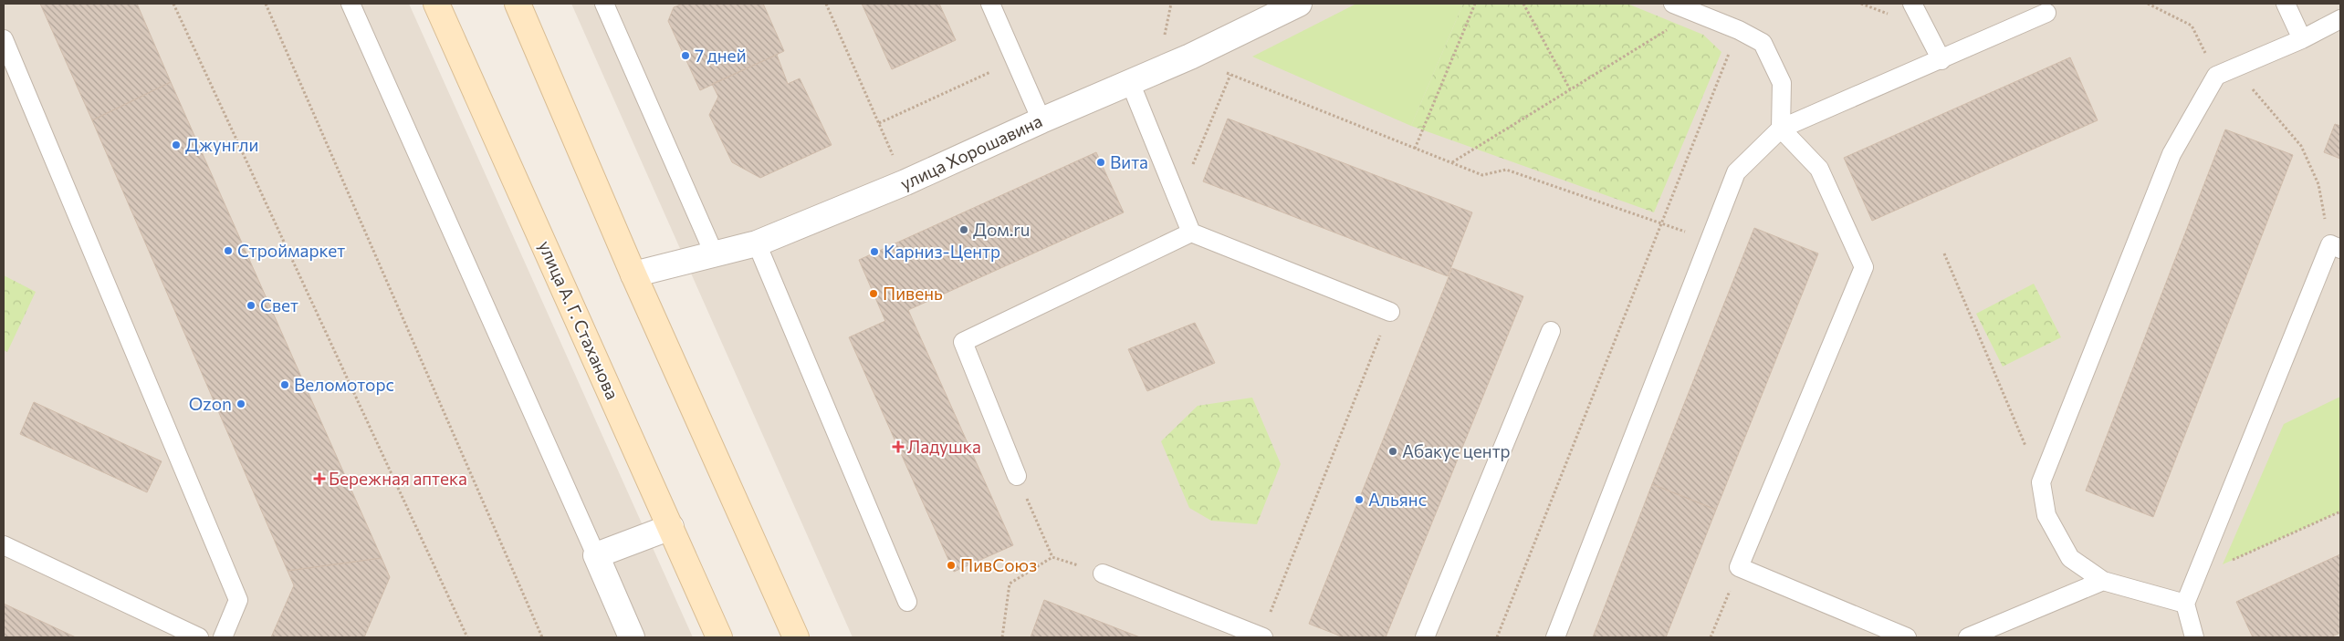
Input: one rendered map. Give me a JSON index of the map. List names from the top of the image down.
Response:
{
  "streets": {
    "main road": ["улица А. Г. Стаханова"],
    "street": ["улица Хорошавина"]
  },
  "places": {
    "other": [
      "7 дней",
      "Джунгли",
      "Вита",
      "Дом.ru",
      "Строймаркет",
      "Карниз-Центр",
      "Пивень",
      "Свет",
      "Веломоторс",
      "Ozon",
      "Абакус центр",
      "Альянс",
      "ПивСоюз"
    ],
    "health": ["Ладушка", "Бережная аптека"]
  }
}
